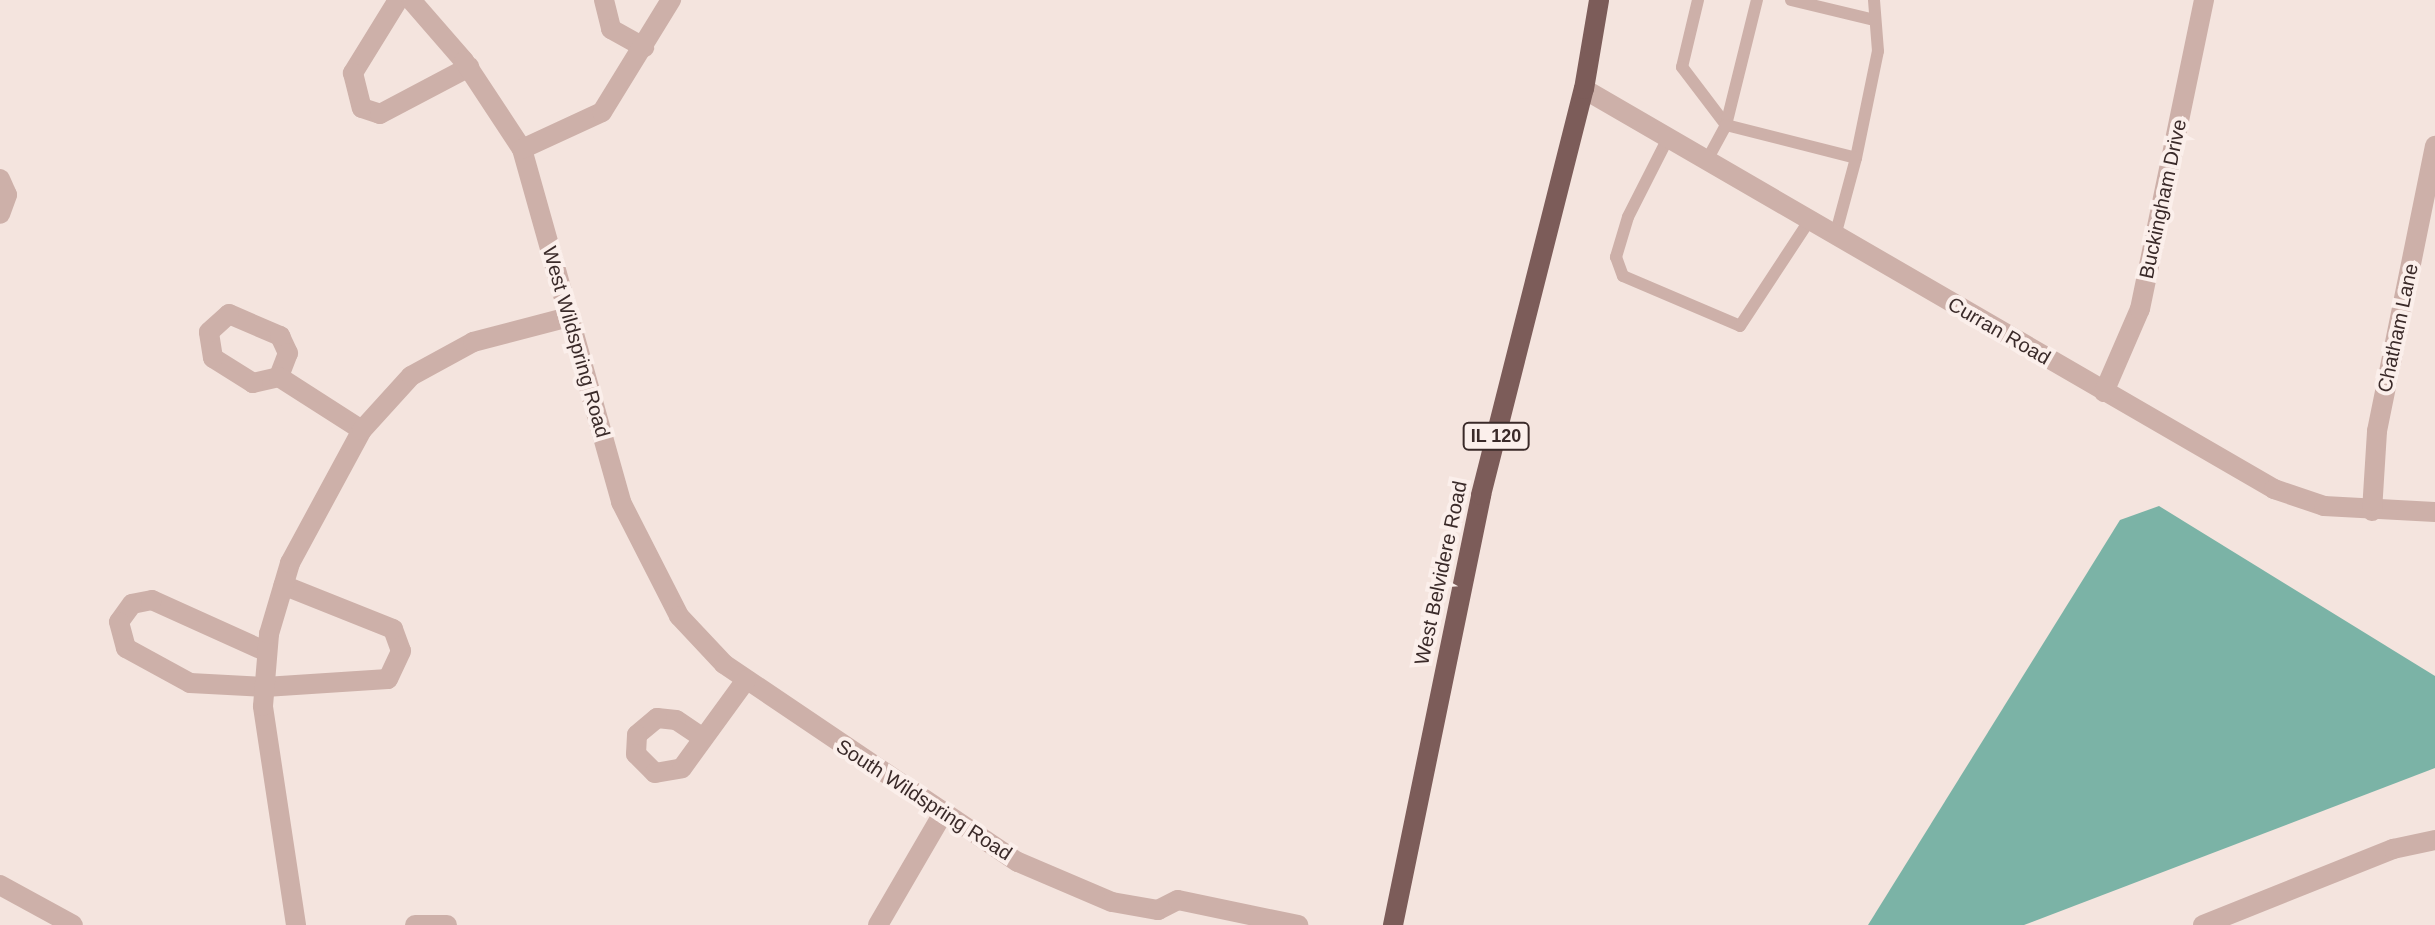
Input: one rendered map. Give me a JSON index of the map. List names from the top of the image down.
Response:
{
  "streets": {
    "main road": ["IL 120", "West Belvidere Road"],
    "street": [
      "Buckingham Drive",
      "Chatham Lane",
      "Curran Road",
      "West Wildspring Road",
      "South Wildspring Road"
    ]
  },
  "crossings": [
    ["Buckingham Drive", "Curran Road"],
    ["Chatham Lane", "Curran Road"],
    ["Curran Road", "West Belvidere Road"],
    ["West Wildspring Road", "South Wildspring Road"]
  ]
}
